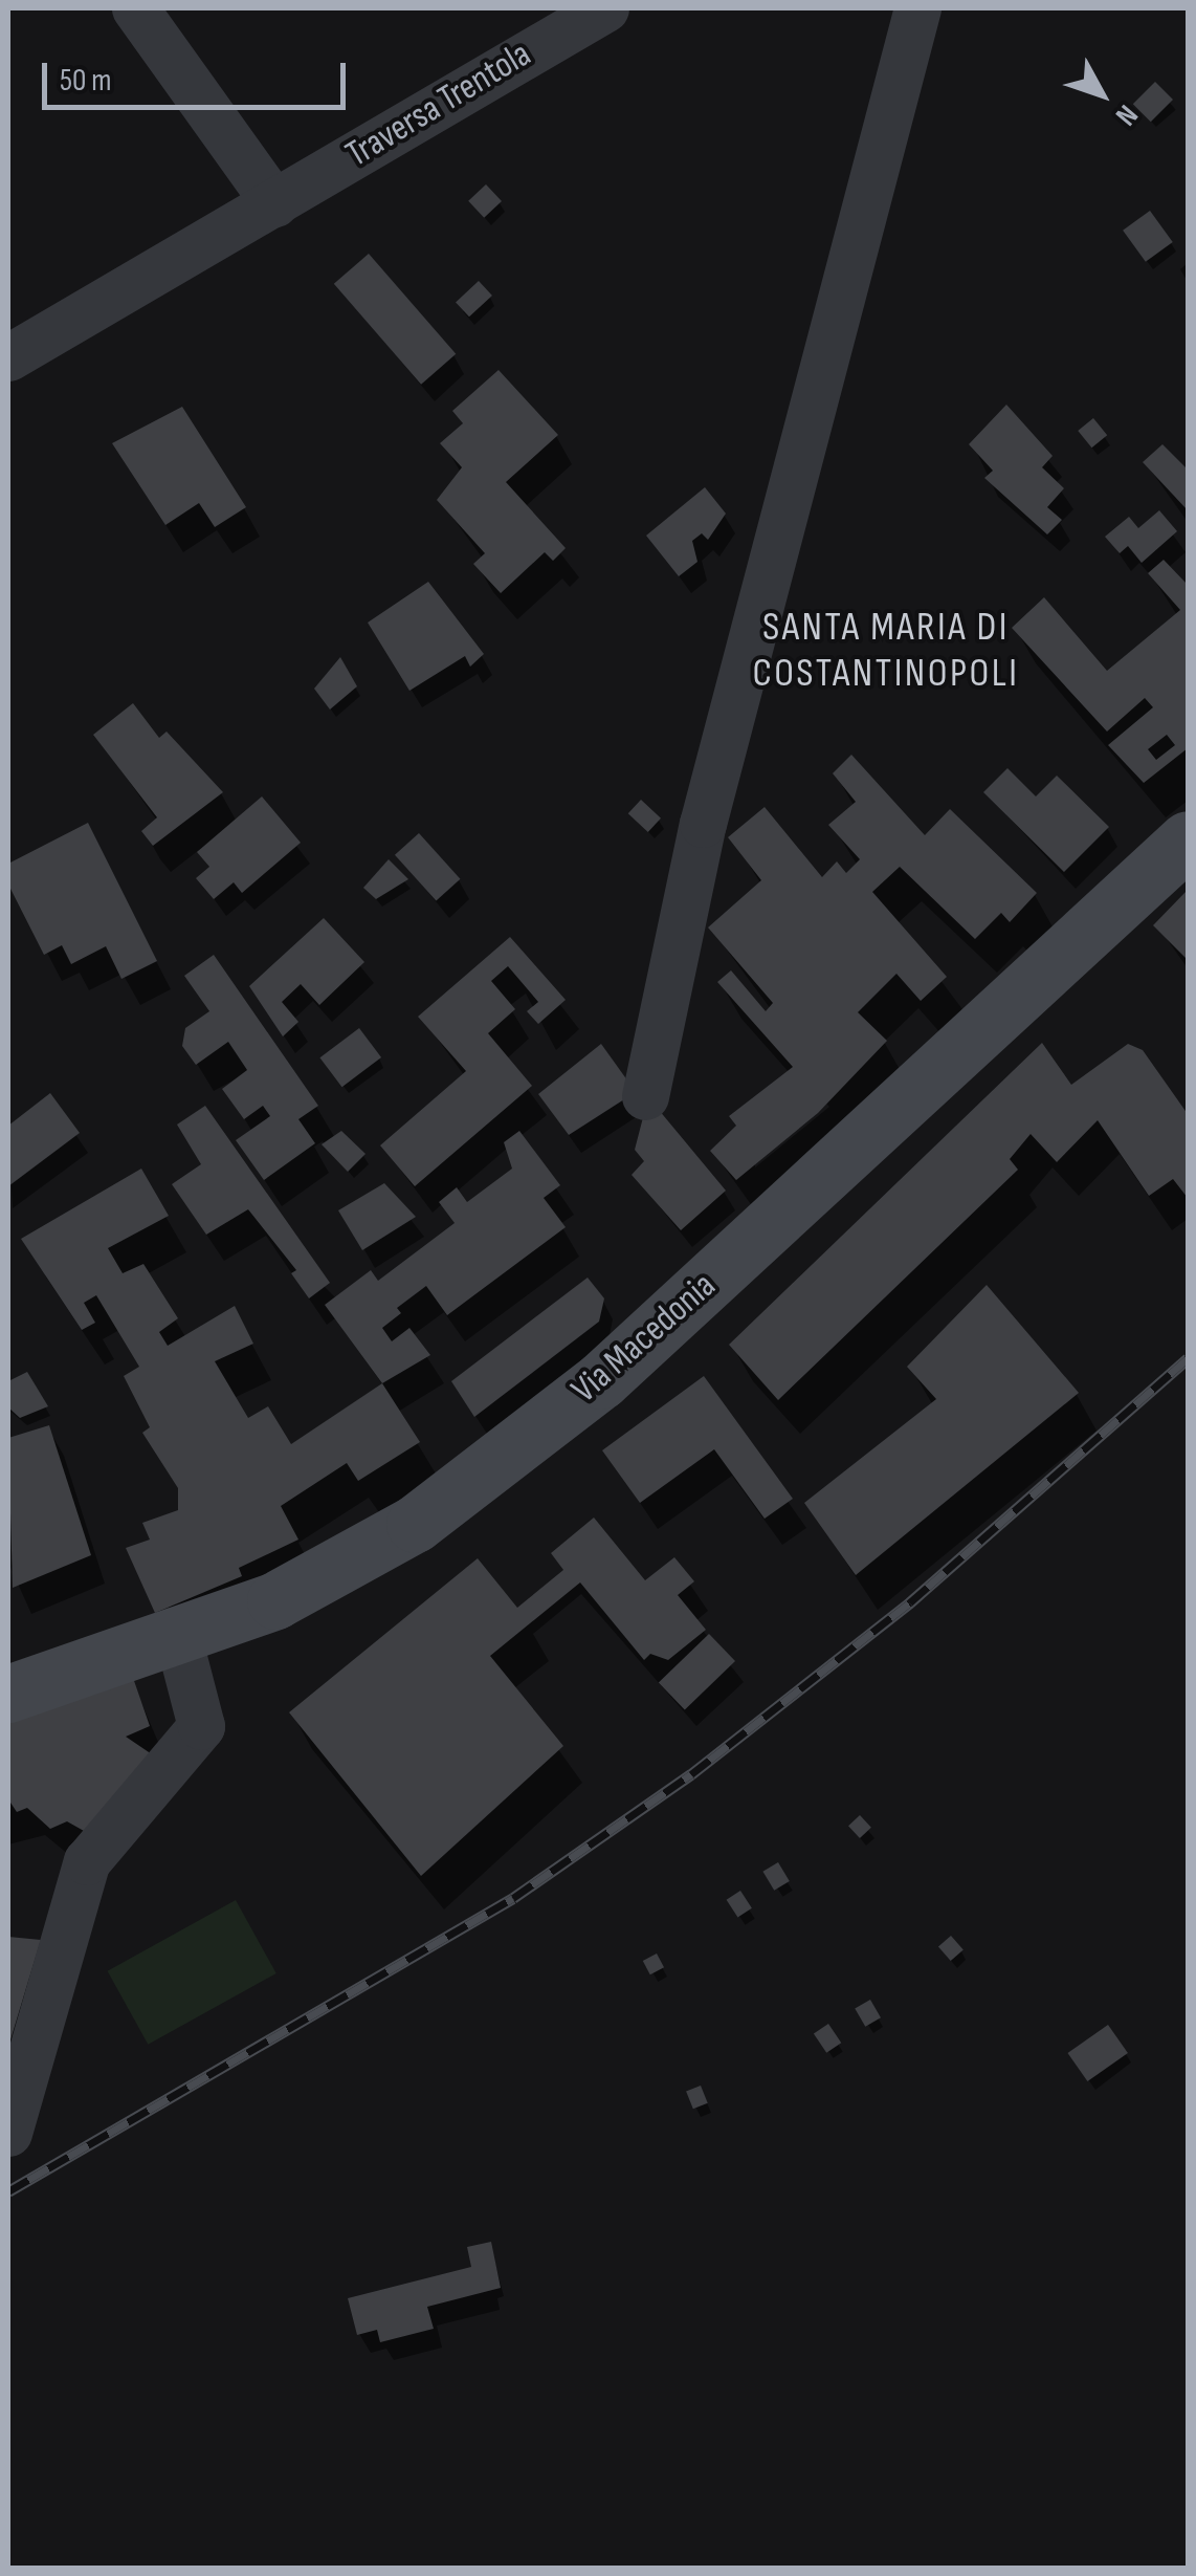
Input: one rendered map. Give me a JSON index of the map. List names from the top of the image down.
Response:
{
  "streets": {
    "main road": ["Via Macedonia"],
    "street": ["Traversa Trentola"]
  },
  "districts": ["SANTA MARIA DI COSTANTINOPOLI"],
  "scale_bar": "50 m",
  "north": "bottom right"
}
